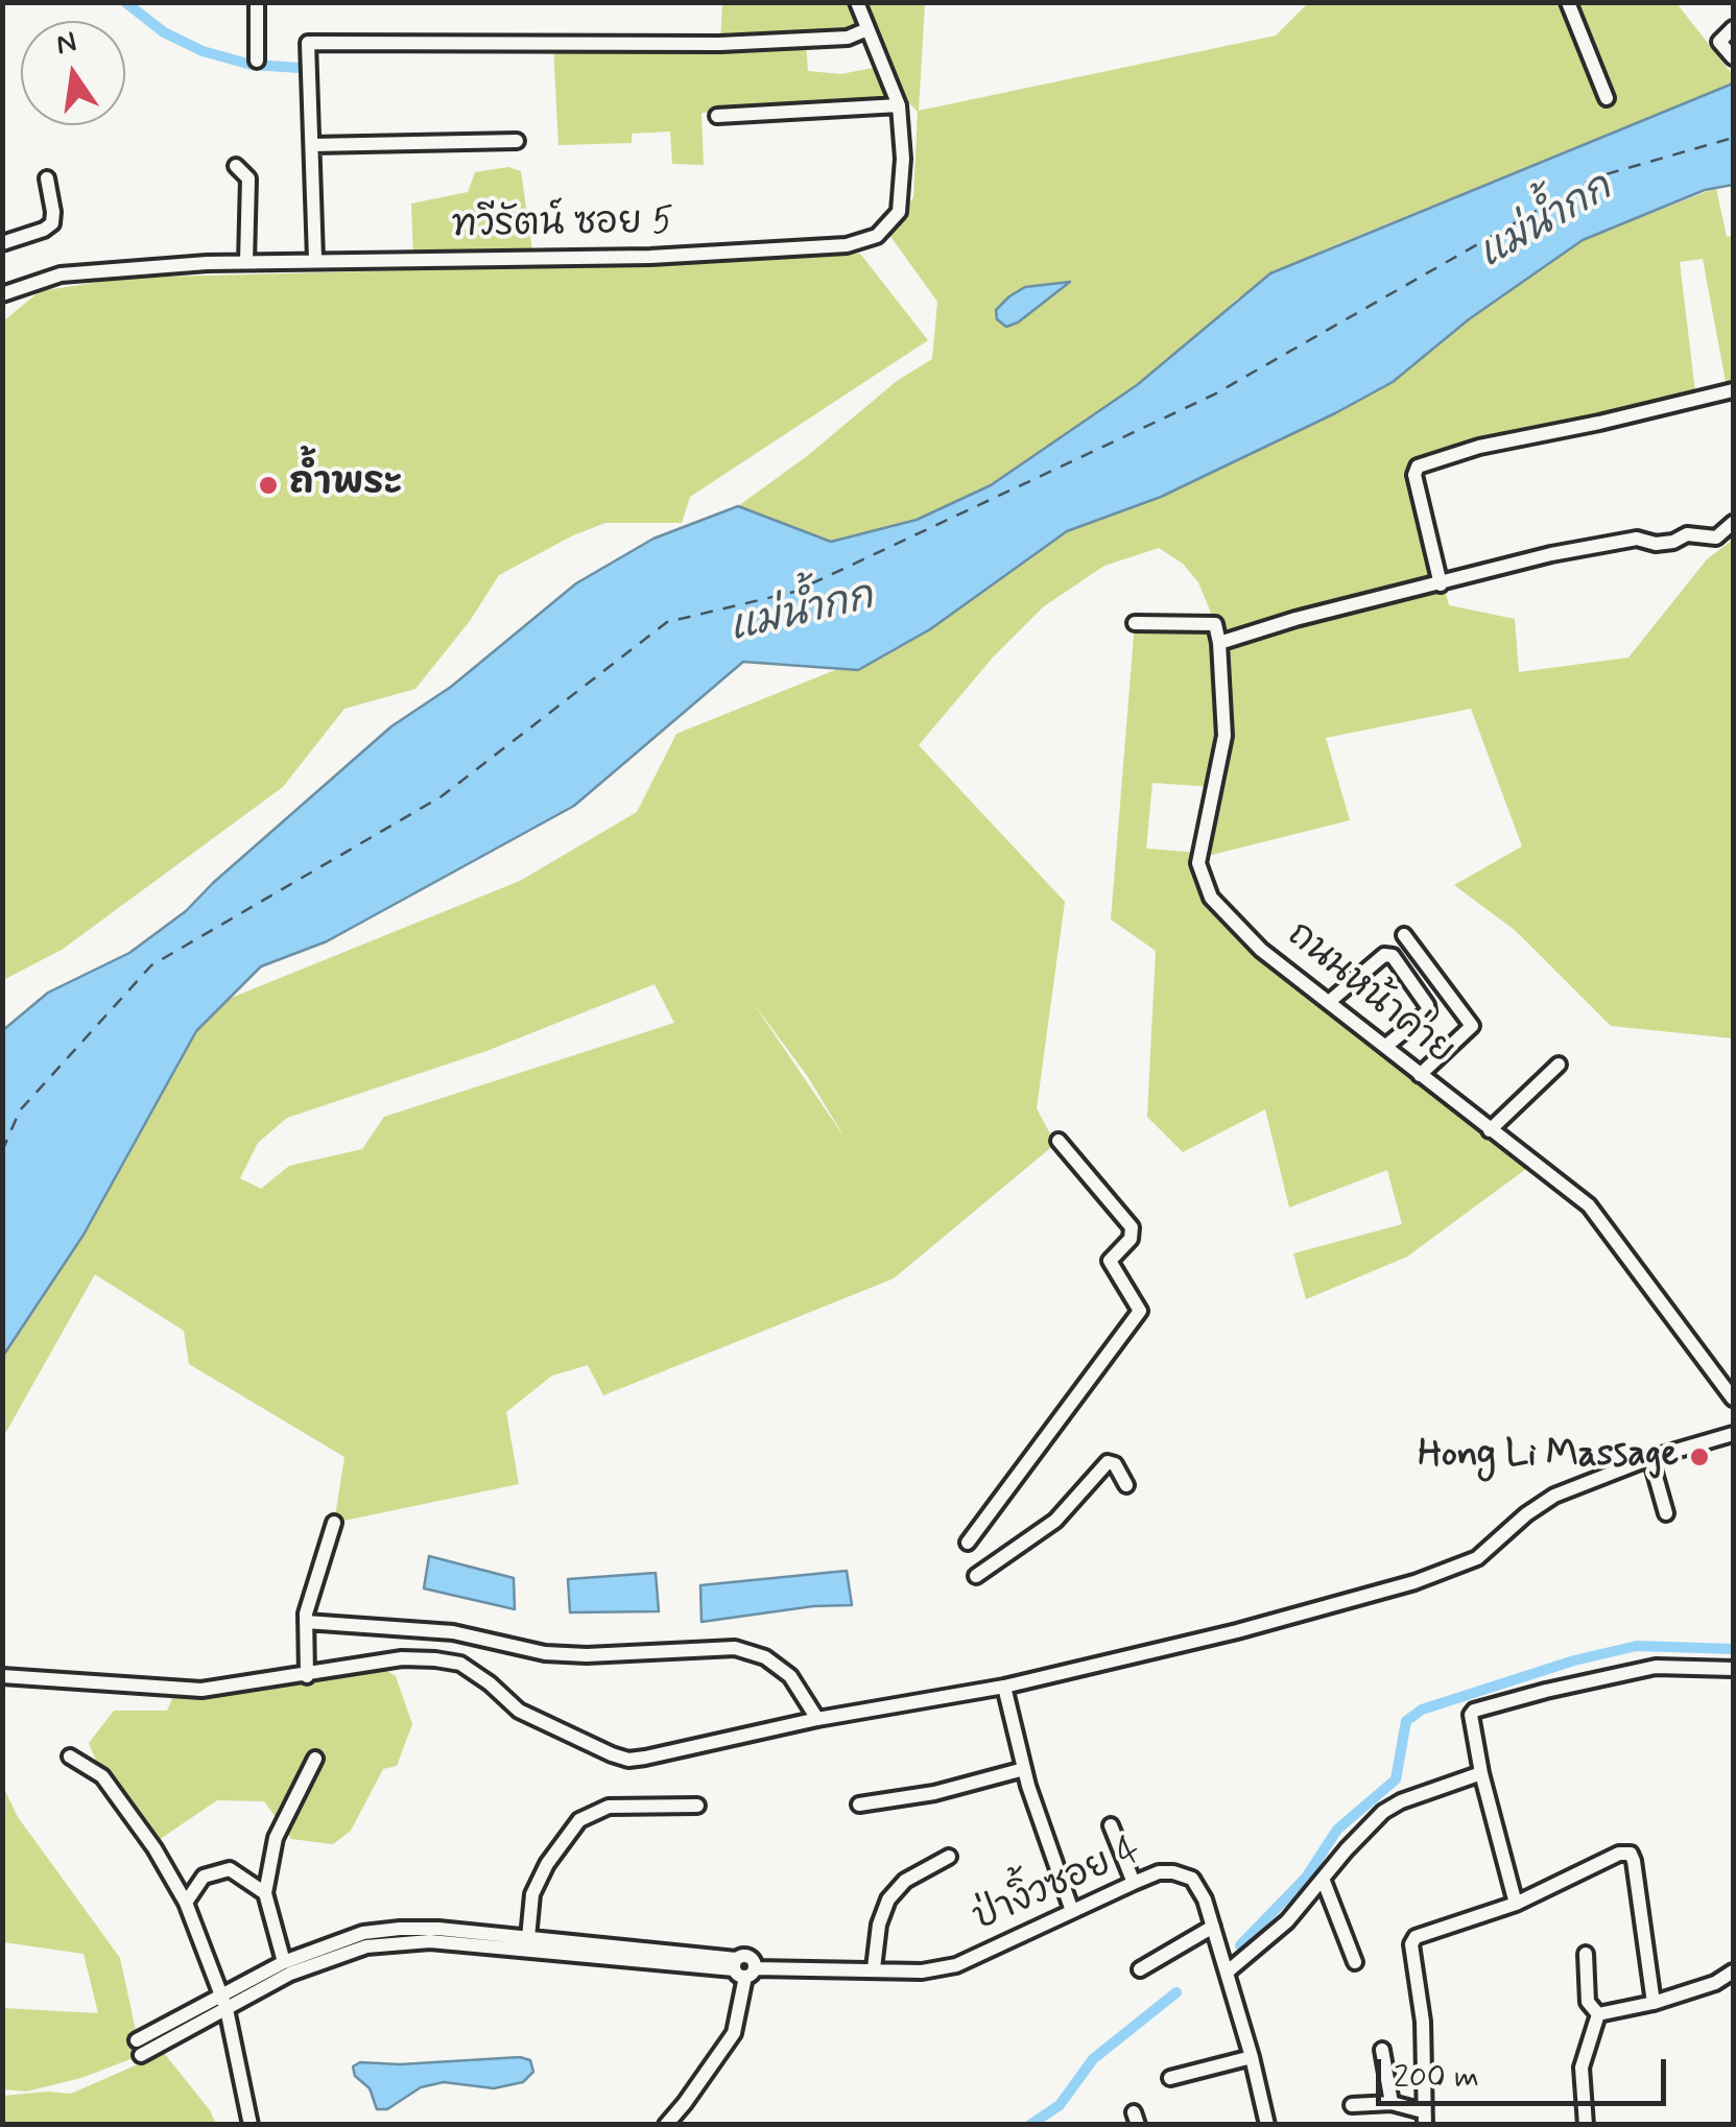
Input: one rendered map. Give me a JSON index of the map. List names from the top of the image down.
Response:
{
  "streets": {
    "street": ["ทวีรัตน์ ซอย 5", "ถนนหน้าค่าย", "ป่างิ้วซอย 4"]
  },
  "water": ["แม่น้ำกก"],
  "places": ["ถ้ำพระ", "Hong Li Massage"],
  "scale_bar": "200 m",
  "north": "top"
}
